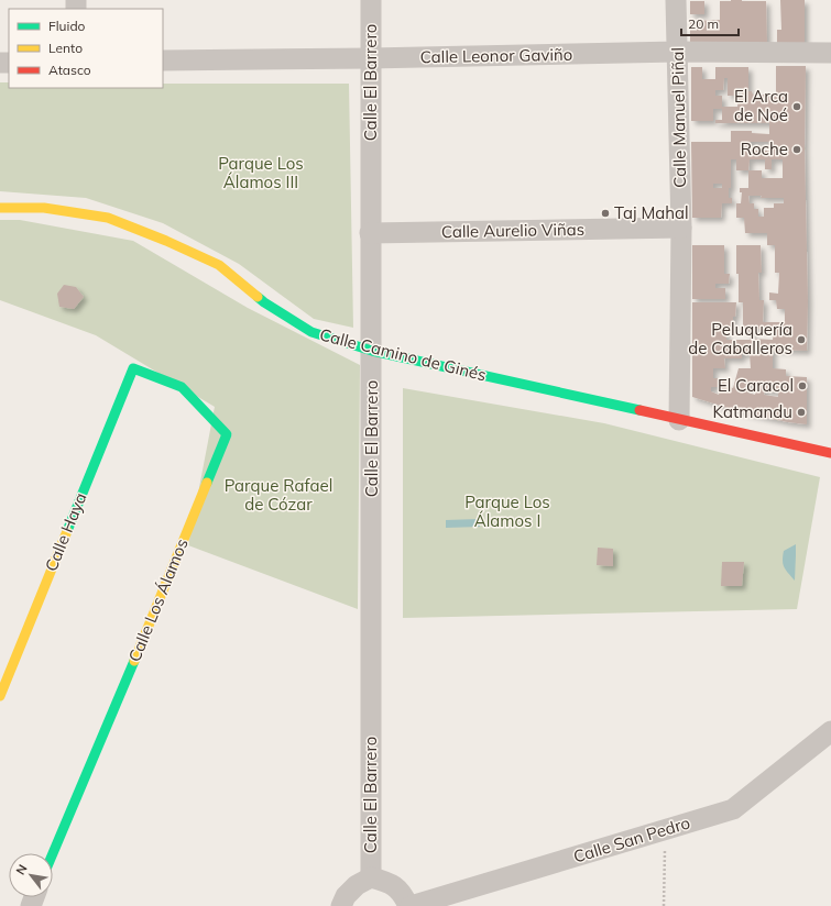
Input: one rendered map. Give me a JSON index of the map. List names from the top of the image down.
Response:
{
  "streets": {
    "street": [
      "Calle Leonor Gaviño",
      "Calle El Barrero",
      "Calle Manuel Piñal",
      "Calle Aurelio Viñas",
      "Calle Camino de Ginés",
      "Calle Haya",
      "Calle Los Álamos",
      "Calle San Pedro"
    ]
  },
  "crossings": [
    ["Calle Leonor Gaviño", "Calle El Barrero"],
    ["Calle Leonor Gaviño", "Calle Manuel Piñal"],
    ["Calle El Barrero", "Calle Aurelio Viñas"],
    ["Calle El Barrero", "Calle Camino de Ginés"],
    ["Calle Manuel Piñal", "Calle Aurelio Viñas"],
    ["Calle Manuel Piñal", "Calle Camino de Ginés"],
    ["Calle Haya", "Calle Los Álamos"]
  ],
  "parks": ["Parque Los Álamos III", "Parque Rafael de Cózar", "Parque Los Álamos I"],
  "places": [
    "El Arca de Noé",
    "Roche",
    "Taj Mahal",
    "Peluquería de Caballeros",
    "El Caracol",
    "Katmandu"
  ],
  "legend": ["Fluido", "Lento", "Atasco"],
  "scale_bar": "20 m",
  "north": "top left"
}
